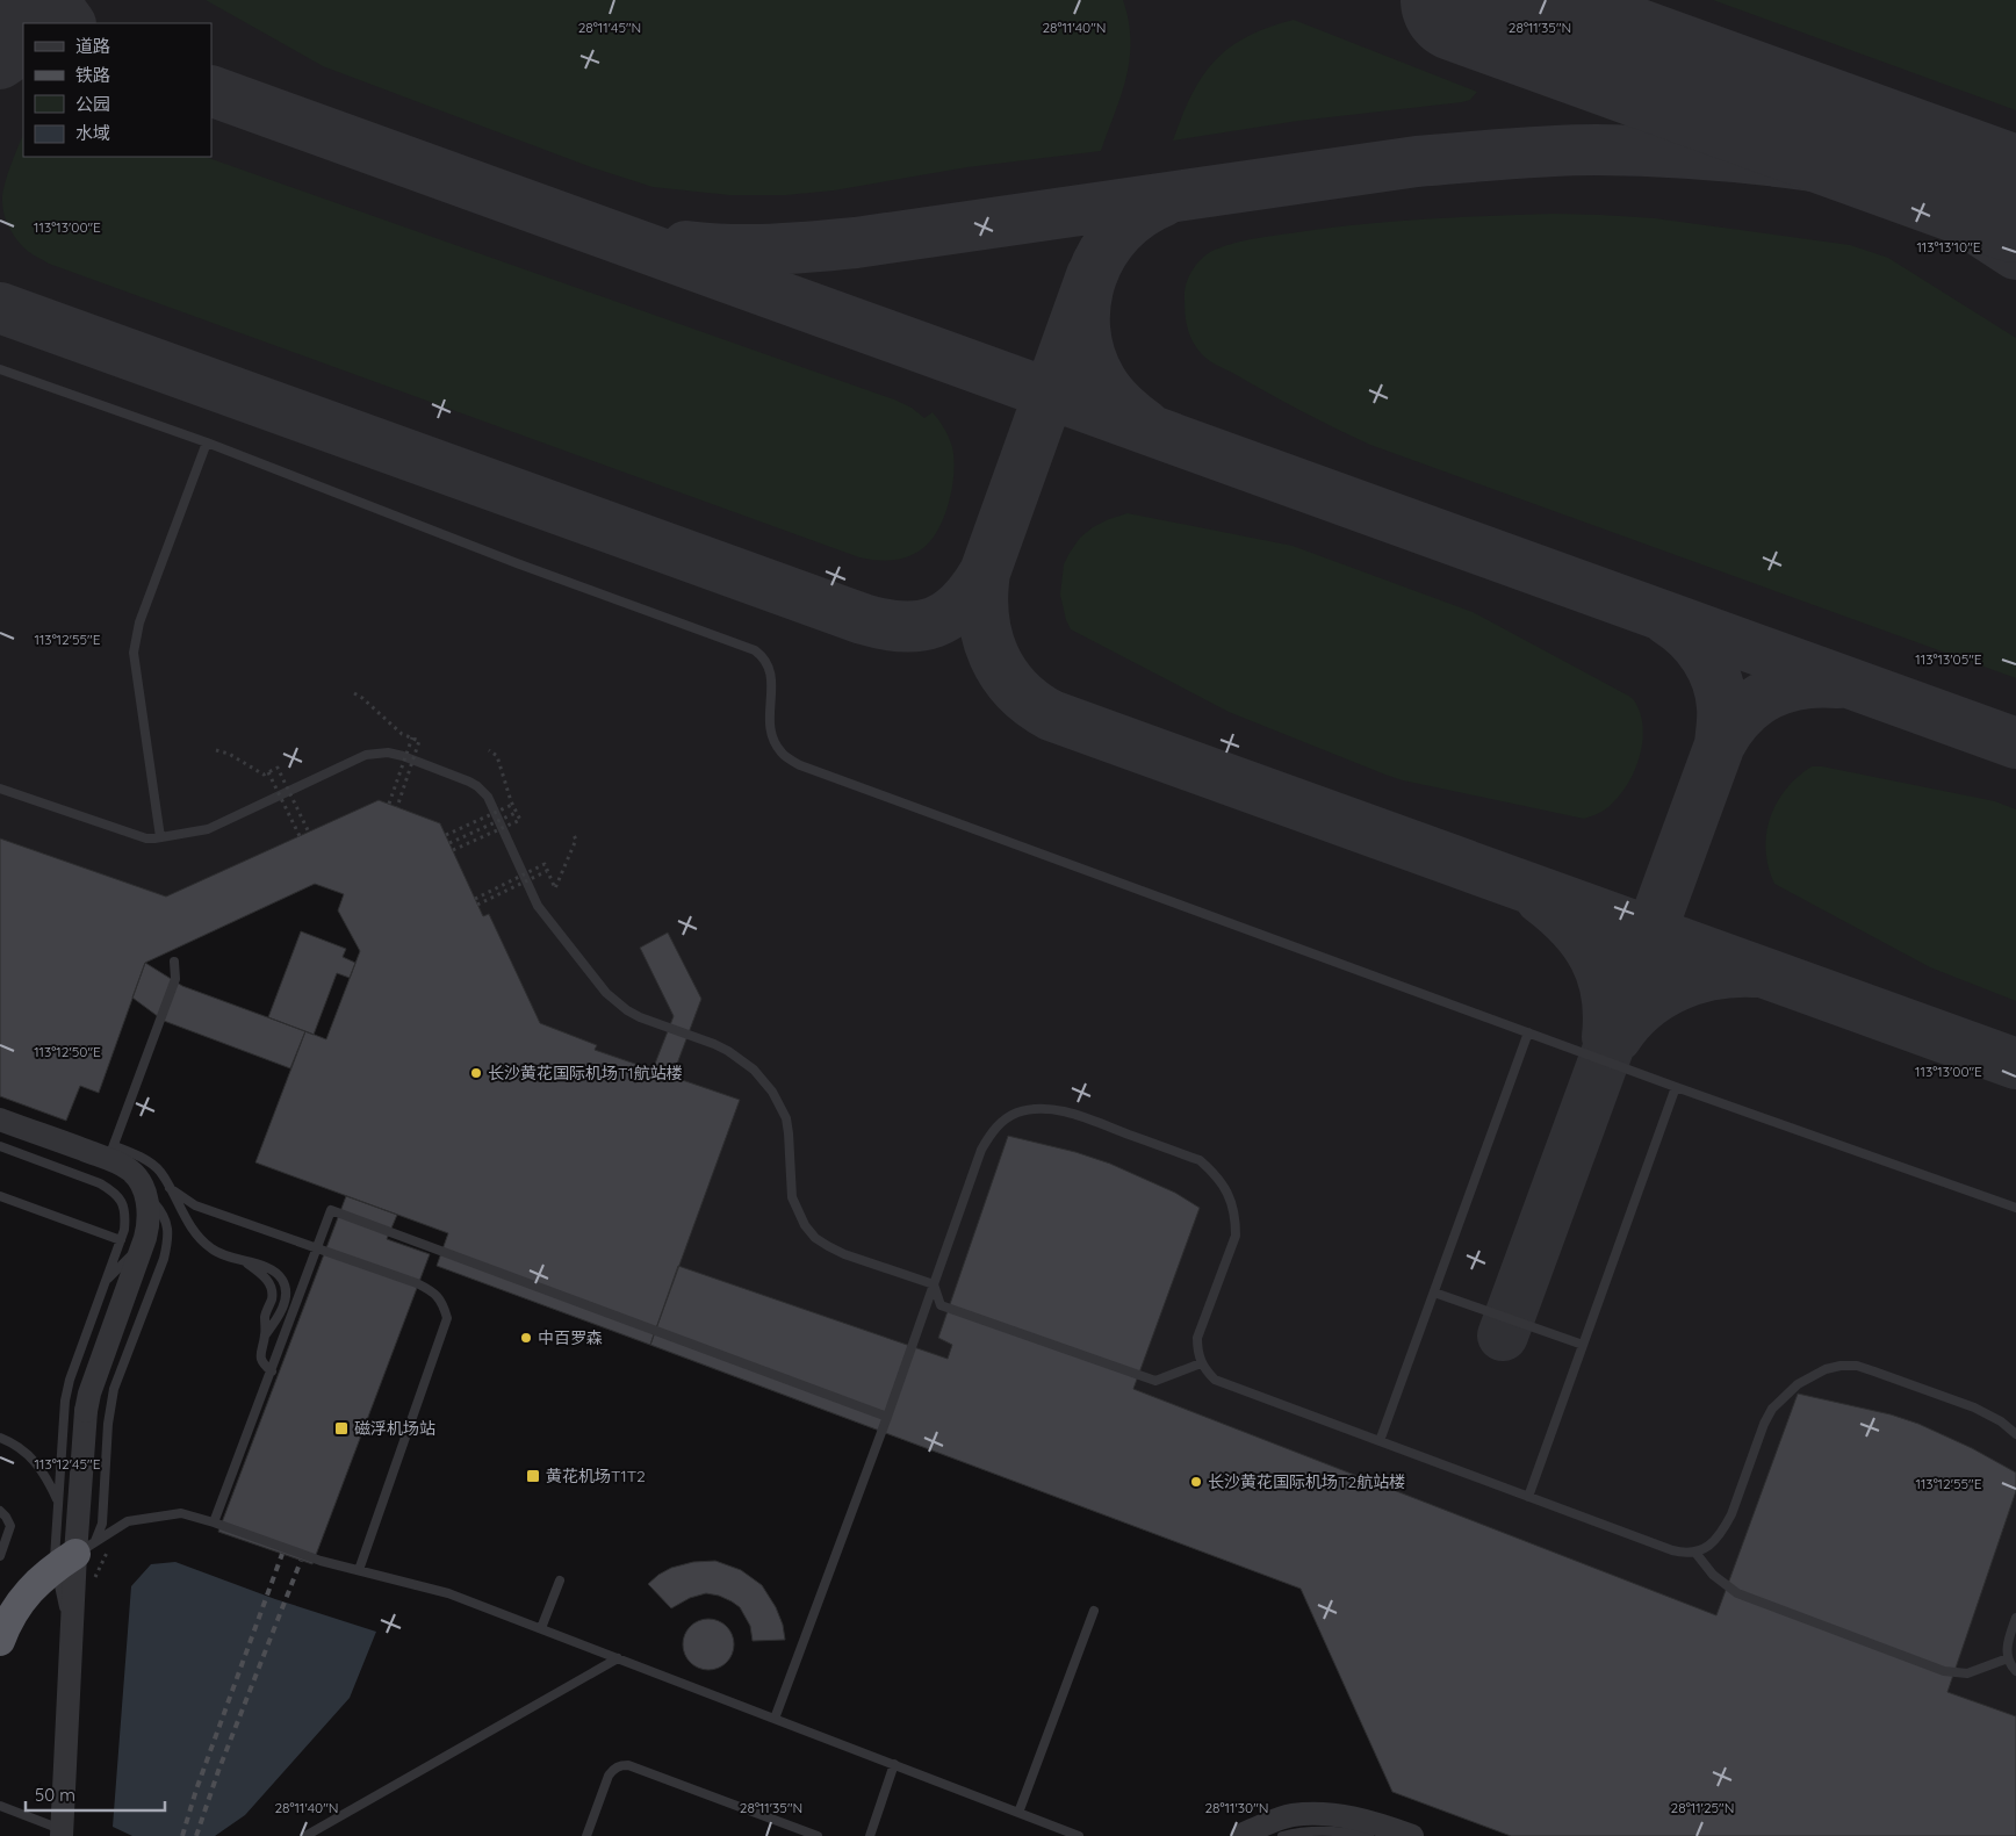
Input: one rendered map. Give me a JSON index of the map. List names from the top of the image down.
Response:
{
  "places": {
    "other": ["长沙黄花国际机场T1航站楼", "中百罗森", "长沙黄花国际机场T2航站楼"],
    "transit": ["磁浮机场站", "黄花机场T1T2"]
  },
  "legend": [
    "道路",
    "铁路",
    "公园",
    "水域"
  ],
  "scale_bar": "50 m",
  "coordinates": [
    "28°11'45\"N",
    "28°11'40\"N",
    "28°11'35\"N",
    "113°13'00\"E",
    "113°13'10\"E",
    "113°12'55\"E",
    "113°13'05\"E",
    "113°12'50\"E",
    "113°12'45\"E",
    "28°11'30\"N",
    "28°11'25\"N"
  ]
}
